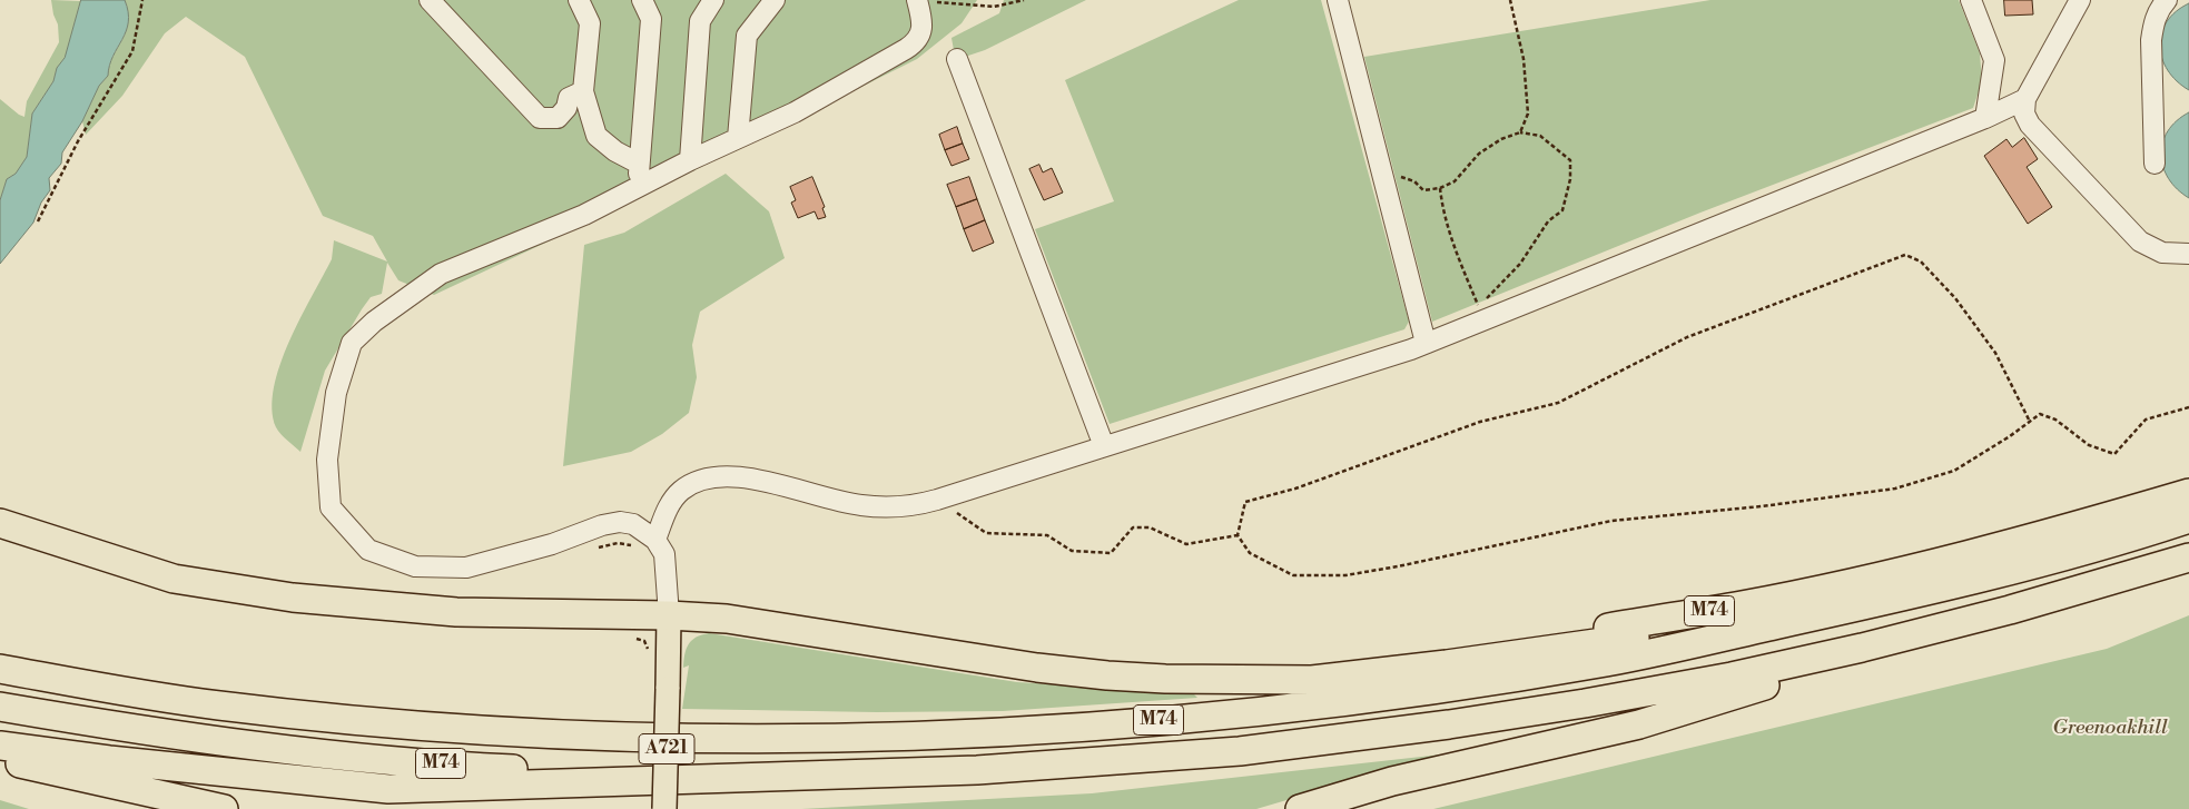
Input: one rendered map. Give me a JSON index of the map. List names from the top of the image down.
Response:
{
  "streets": {
    "highway": ["M74"],
    "main road": ["A721"]
  },
  "crossings": [
    ["M74", "A721"]
  ],
  "parks": ["Greenoakhill"]
}
